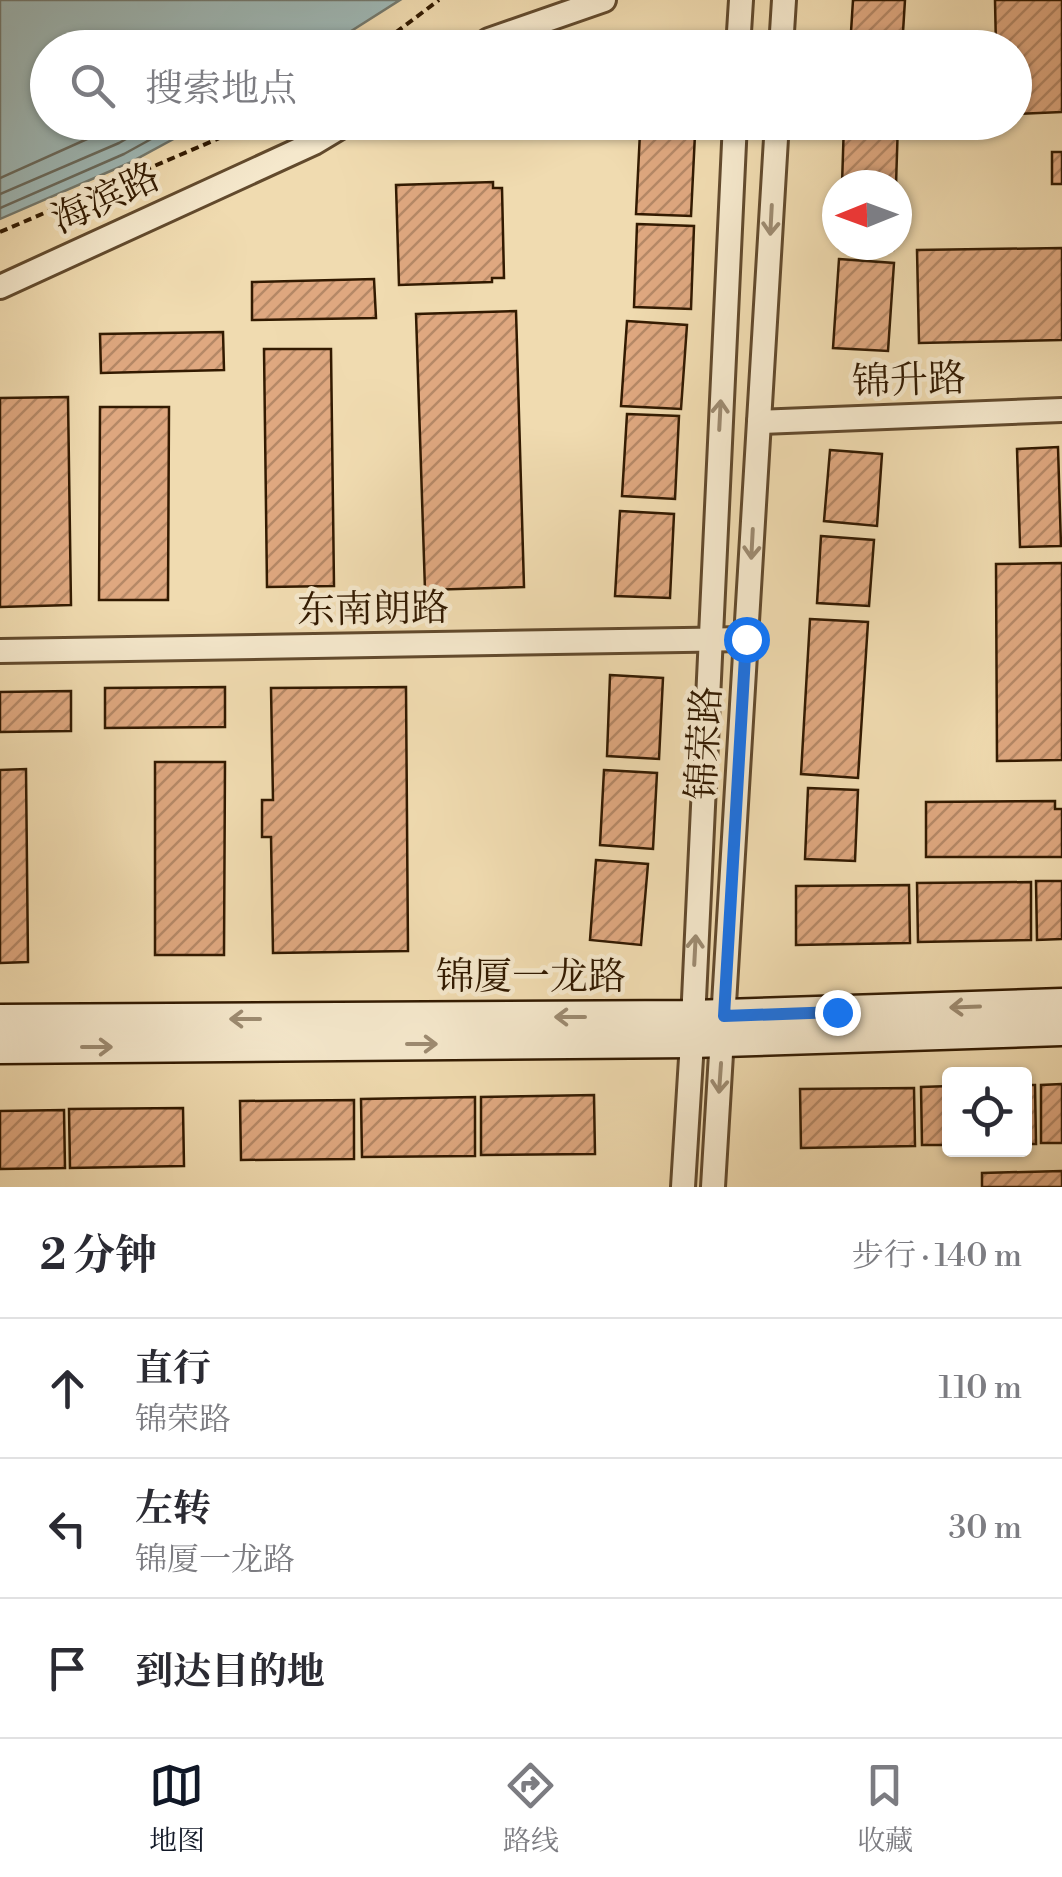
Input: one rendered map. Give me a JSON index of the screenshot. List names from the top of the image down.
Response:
{
  "streets": {
    "street": [
      "海滨路",
      "锦升路",
      "东南朗路",
      "锦荣路",
      "锦厦一龙路"
    ]
  },
  "crossings": [
    ["锦升路", "锦荣路"],
    ["东南朗路", "锦荣路"],
    ["锦荣路", "锦厦一龙路"]
  ],
  "north": "left",
  "page": {
    "search": "搜索地点",
    "heading": ["2 分钟", "步行 · 140 m"],
    "list": [
      ["直行", "锦荣路", "110 m"],
      ["左转", "锦厦一龙路", "30 m"],
      "到达目的地"
    ],
    "nav": ["地图", "路线", "收藏"]
  }
}
